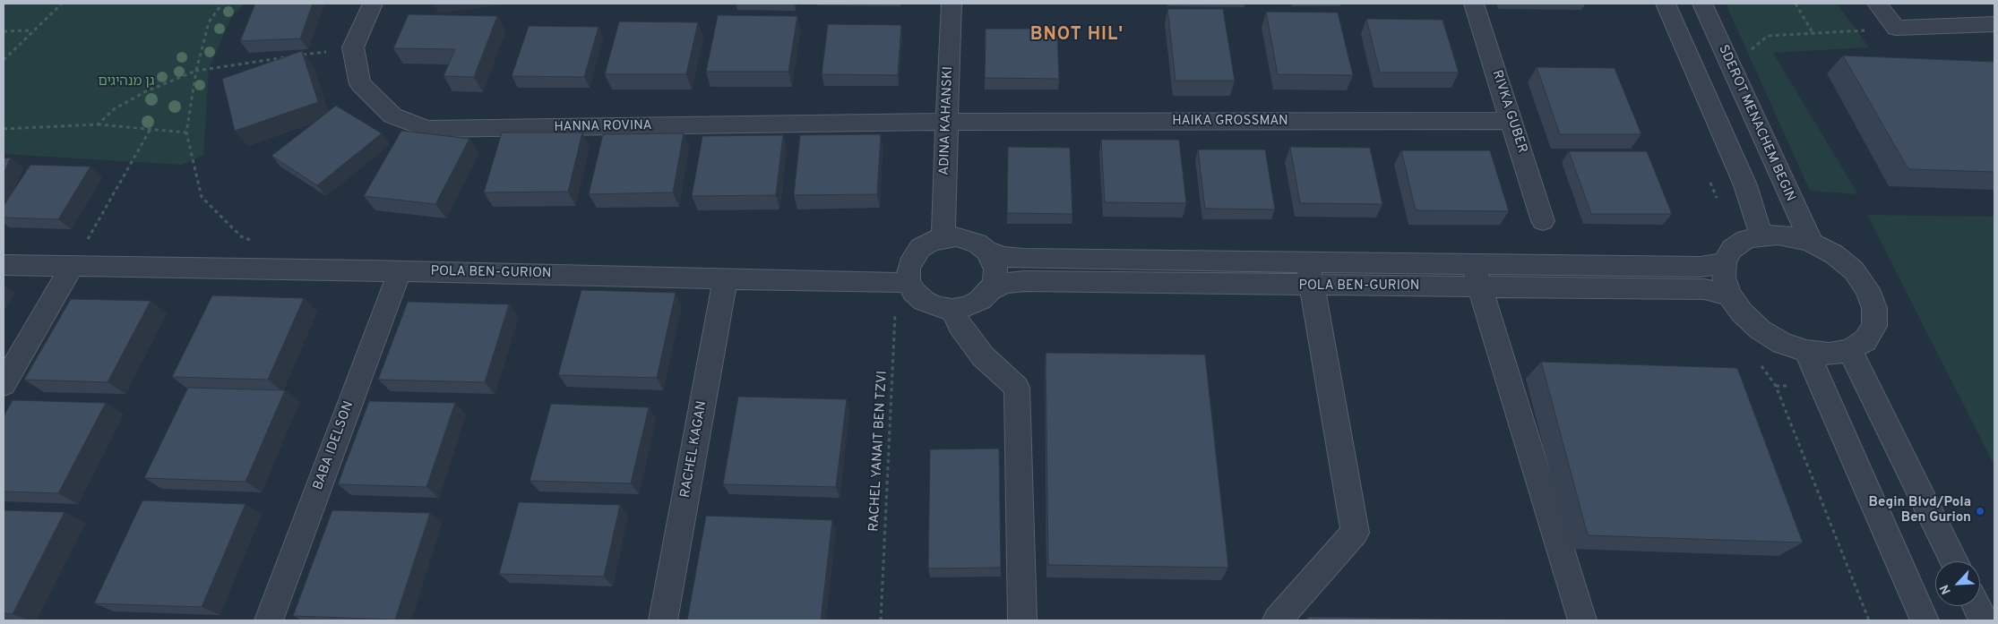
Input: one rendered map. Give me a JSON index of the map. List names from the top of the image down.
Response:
{
  "streets": {
    "street": [
      "RIVKA GUBER",
      "ADINA KAHANSKI",
      "HAIKA GROSSMAN",
      "SDEROT MENACHEM BEGIN",
      "HANNA ROVINA",
      "POLA BEN-GURION",
      "BABA IDELSON",
      "RACHEL KAGAN"
    ],
    "path": ["RACHEL YANAIT BEN TZVI"]
  },
  "crossings": [
    ["RIVKA GUBER", "HAIKA GROSSMAN"],
    ["ADINA KAHANSKI", "HAIKA GROSSMAN"],
    ["ADINA KAHANSKI", "HANNA ROVINA"],
    ["ADINA KAHANSKI", "POLA BEN-GURION"],
    ["ADINA KAHANSKI", "RACHEL YANAIT BEN TZVI"],
    ["HAIKA GROSSMAN", "HANNA ROVINA"],
    ["SDEROT MENACHEM BEGIN", "POLA BEN-GURION"],
    ["POLA BEN-GURION", "BABA IDELSON"],
    ["POLA BEN-GURION", "RACHEL KAGAN"],
    ["POLA BEN-GURION", "RACHEL YANAIT BEN TZVI"]
  ],
  "districts": ["BNOT HIL'"],
  "parks": ["גן מנהיגים"],
  "places": ["Begin Blvd/Pola Ben Gurion"],
  "north": "bottom left"
}
